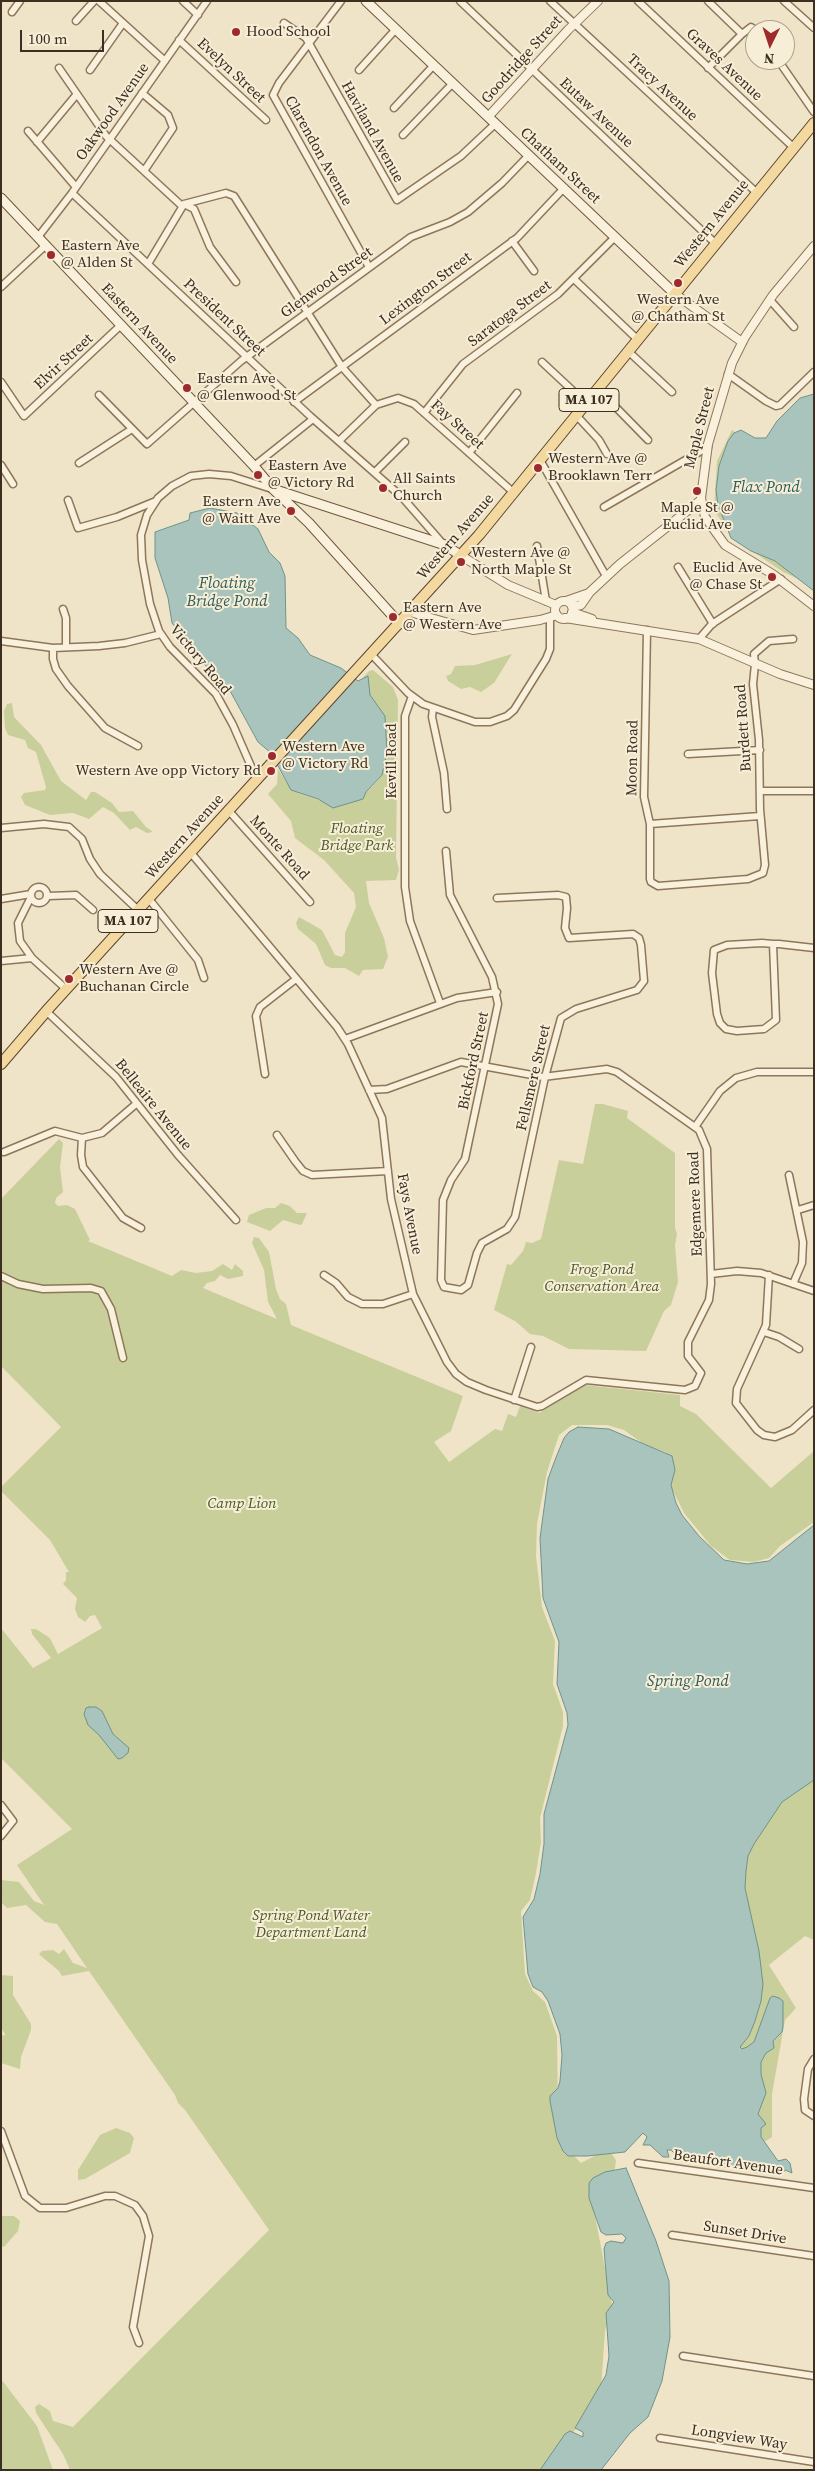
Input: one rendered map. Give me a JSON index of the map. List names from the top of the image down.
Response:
{
  "streets": {
    "main road": [
      "Chatham Street",
      "Western Avenue",
      "Eastern Avenue",
      "MA 107"
    ],
    "street": [
      "Goodridge Street",
      "Graves Avenue",
      "Evelyn Street",
      "Tracy Avenue",
      "Oakwood Avenue",
      "Eutaw Avenue",
      "Haviland Avenue",
      "Clarendon Avenue",
      "Glenwood Street",
      "Lexington Street",
      "Saratoga Street",
      "President Street",
      "Elvir Street",
      "Fay Street",
      "Maple Street",
      "Victory Road",
      "Burdett Road",
      "Moon Road",
      "Kevill Road",
      "Monte Road",
      "Bickford Street",
      "Fellsmere Street",
      "Belleaire Avenue",
      "Edgemere Road",
      "Fays Avenue",
      "Beaufort Avenue",
      "Sunset Drive",
      "Longview Way"
    ]
  },
  "crossings": [
    ["Goodridge Street", "Tracy Avenue"],
    ["Goodridge Street", "Eutaw Avenue"],
    ["Goodridge Street", "Haviland Avenue"],
    ["Goodridge Street", "Chatham Street"],
    ["Graves Avenue", "Western Avenue"],
    ["Evelyn Street", "Oakwood Avenue"],
    ["Tracy Avenue", "Western Avenue"],
    ["Oakwood Avenue", "President Street"],
    ["Oakwood Avenue", "Eastern Avenue"],
    ["Eutaw Avenue", "Western Avenue"],
    ["Haviland Avenue", "Clarendon Avenue"],
    ["Haviland Avenue", "Chatham Street"],
    ["Clarendon Avenue", "Glenwood Street"],
    ["Chatham Street", "Western Avenue"],
    ["Chatham Street", "Glenwood Street"],
    ["Chatham Street", "Lexington Street"],
    ["Chatham Street", "Saratoga Street"],
    ["Chatham Street", "Maple Street"],
    ["Western Avenue", "Eastern Avenue"],
    ["Western Avenue", "Fay Street"],
    ["Western Avenue", "Victory Road"],
    ["Western Avenue", "Monte Road"],
    ["Western Avenue", "Belleaire Avenue"],
    ["Western Avenue", "Fays Avenue"],
    ["Glenwood Street", "President Street"],
    ["Glenwood Street", "Eastern Avenue"],
    ["Lexington Street", "President Street"],
    ["Saratoga Street", "Fay Street"],
    ["Eastern Avenue", "Elvir Street"],
    ["Eastern Avenue", "Victory Road"],
    ["Burdett Road", "Moon Road"],
    ["Bickford Street", "Fellsmere Street"],
    ["Bickford Street", "Edgemere Road"],
    ["Fellsmere Street", "Edgemere Road"],
    ["Edgemere Road", "Fays Avenue"]
  ],
  "water": ["Flax Pond", "Floating Bridge Pond", "Spring Pond"],
  "parks": [
    "Floating Bridge Park",
    "Frog Pond Conservation Area",
    "Camp Lion",
    "Spring Pond Water Department Land"
  ],
  "places": [
    "Hood School",
    "Eastern Ave @ Alden St",
    "Western Ave @ Chatham St",
    "Eastern Ave @ Glenwood St",
    "Western Ave @ Brooklawn Terr",
    "Eastern Ave @ Victory Rd",
    "All Saints Church",
    "Maple St @ Euclid Ave",
    "Eastern Ave @ Waitt Ave",
    "Western Ave @ North Maple St",
    "Euclid Ave @ Chase St",
    "Eastern Ave @ Western Ave",
    "Western Ave @ Victory Rd",
    "Western Ave opp Victory Rd",
    "Western Ave @ Buchanan Circle"
  ],
  "scale_bar": "100 m",
  "north": "bottom"
}
